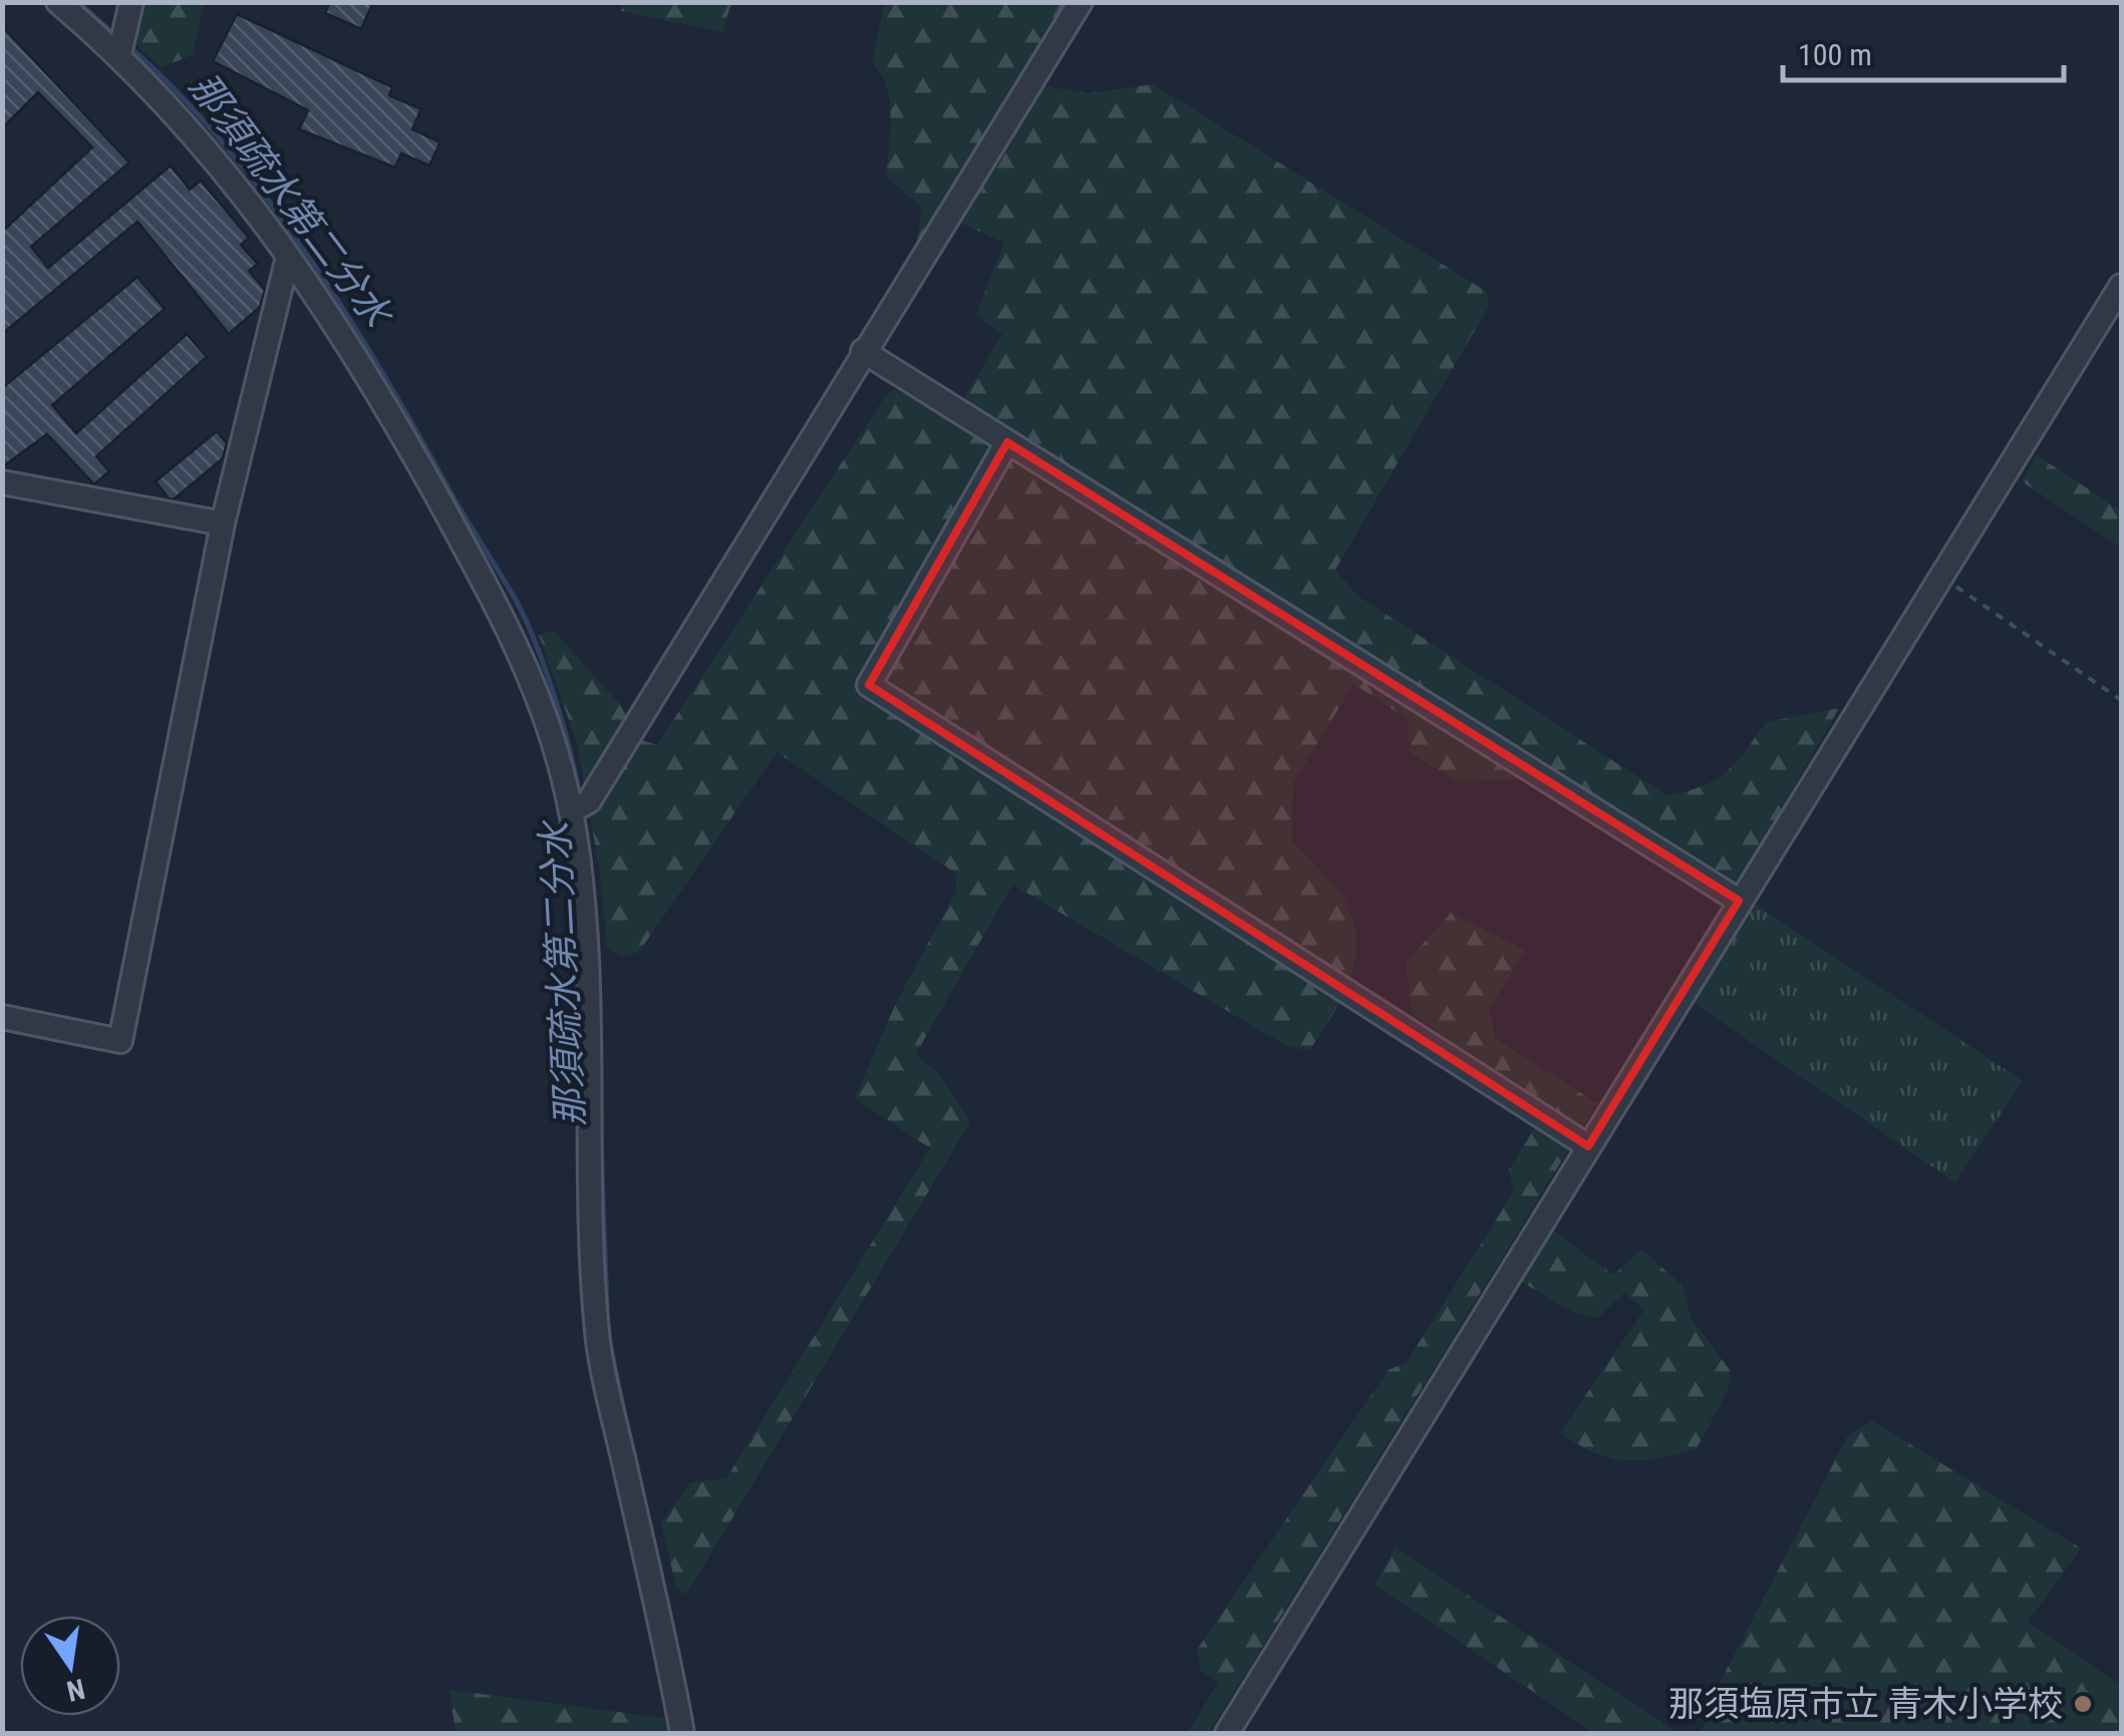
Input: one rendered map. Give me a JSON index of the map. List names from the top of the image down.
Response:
{
  "water": ["那須疏水第二分水"],
  "places": ["那須塩原市立 青木小学校"],
  "scale_bar": "100 m",
  "north": "bottom"
}
